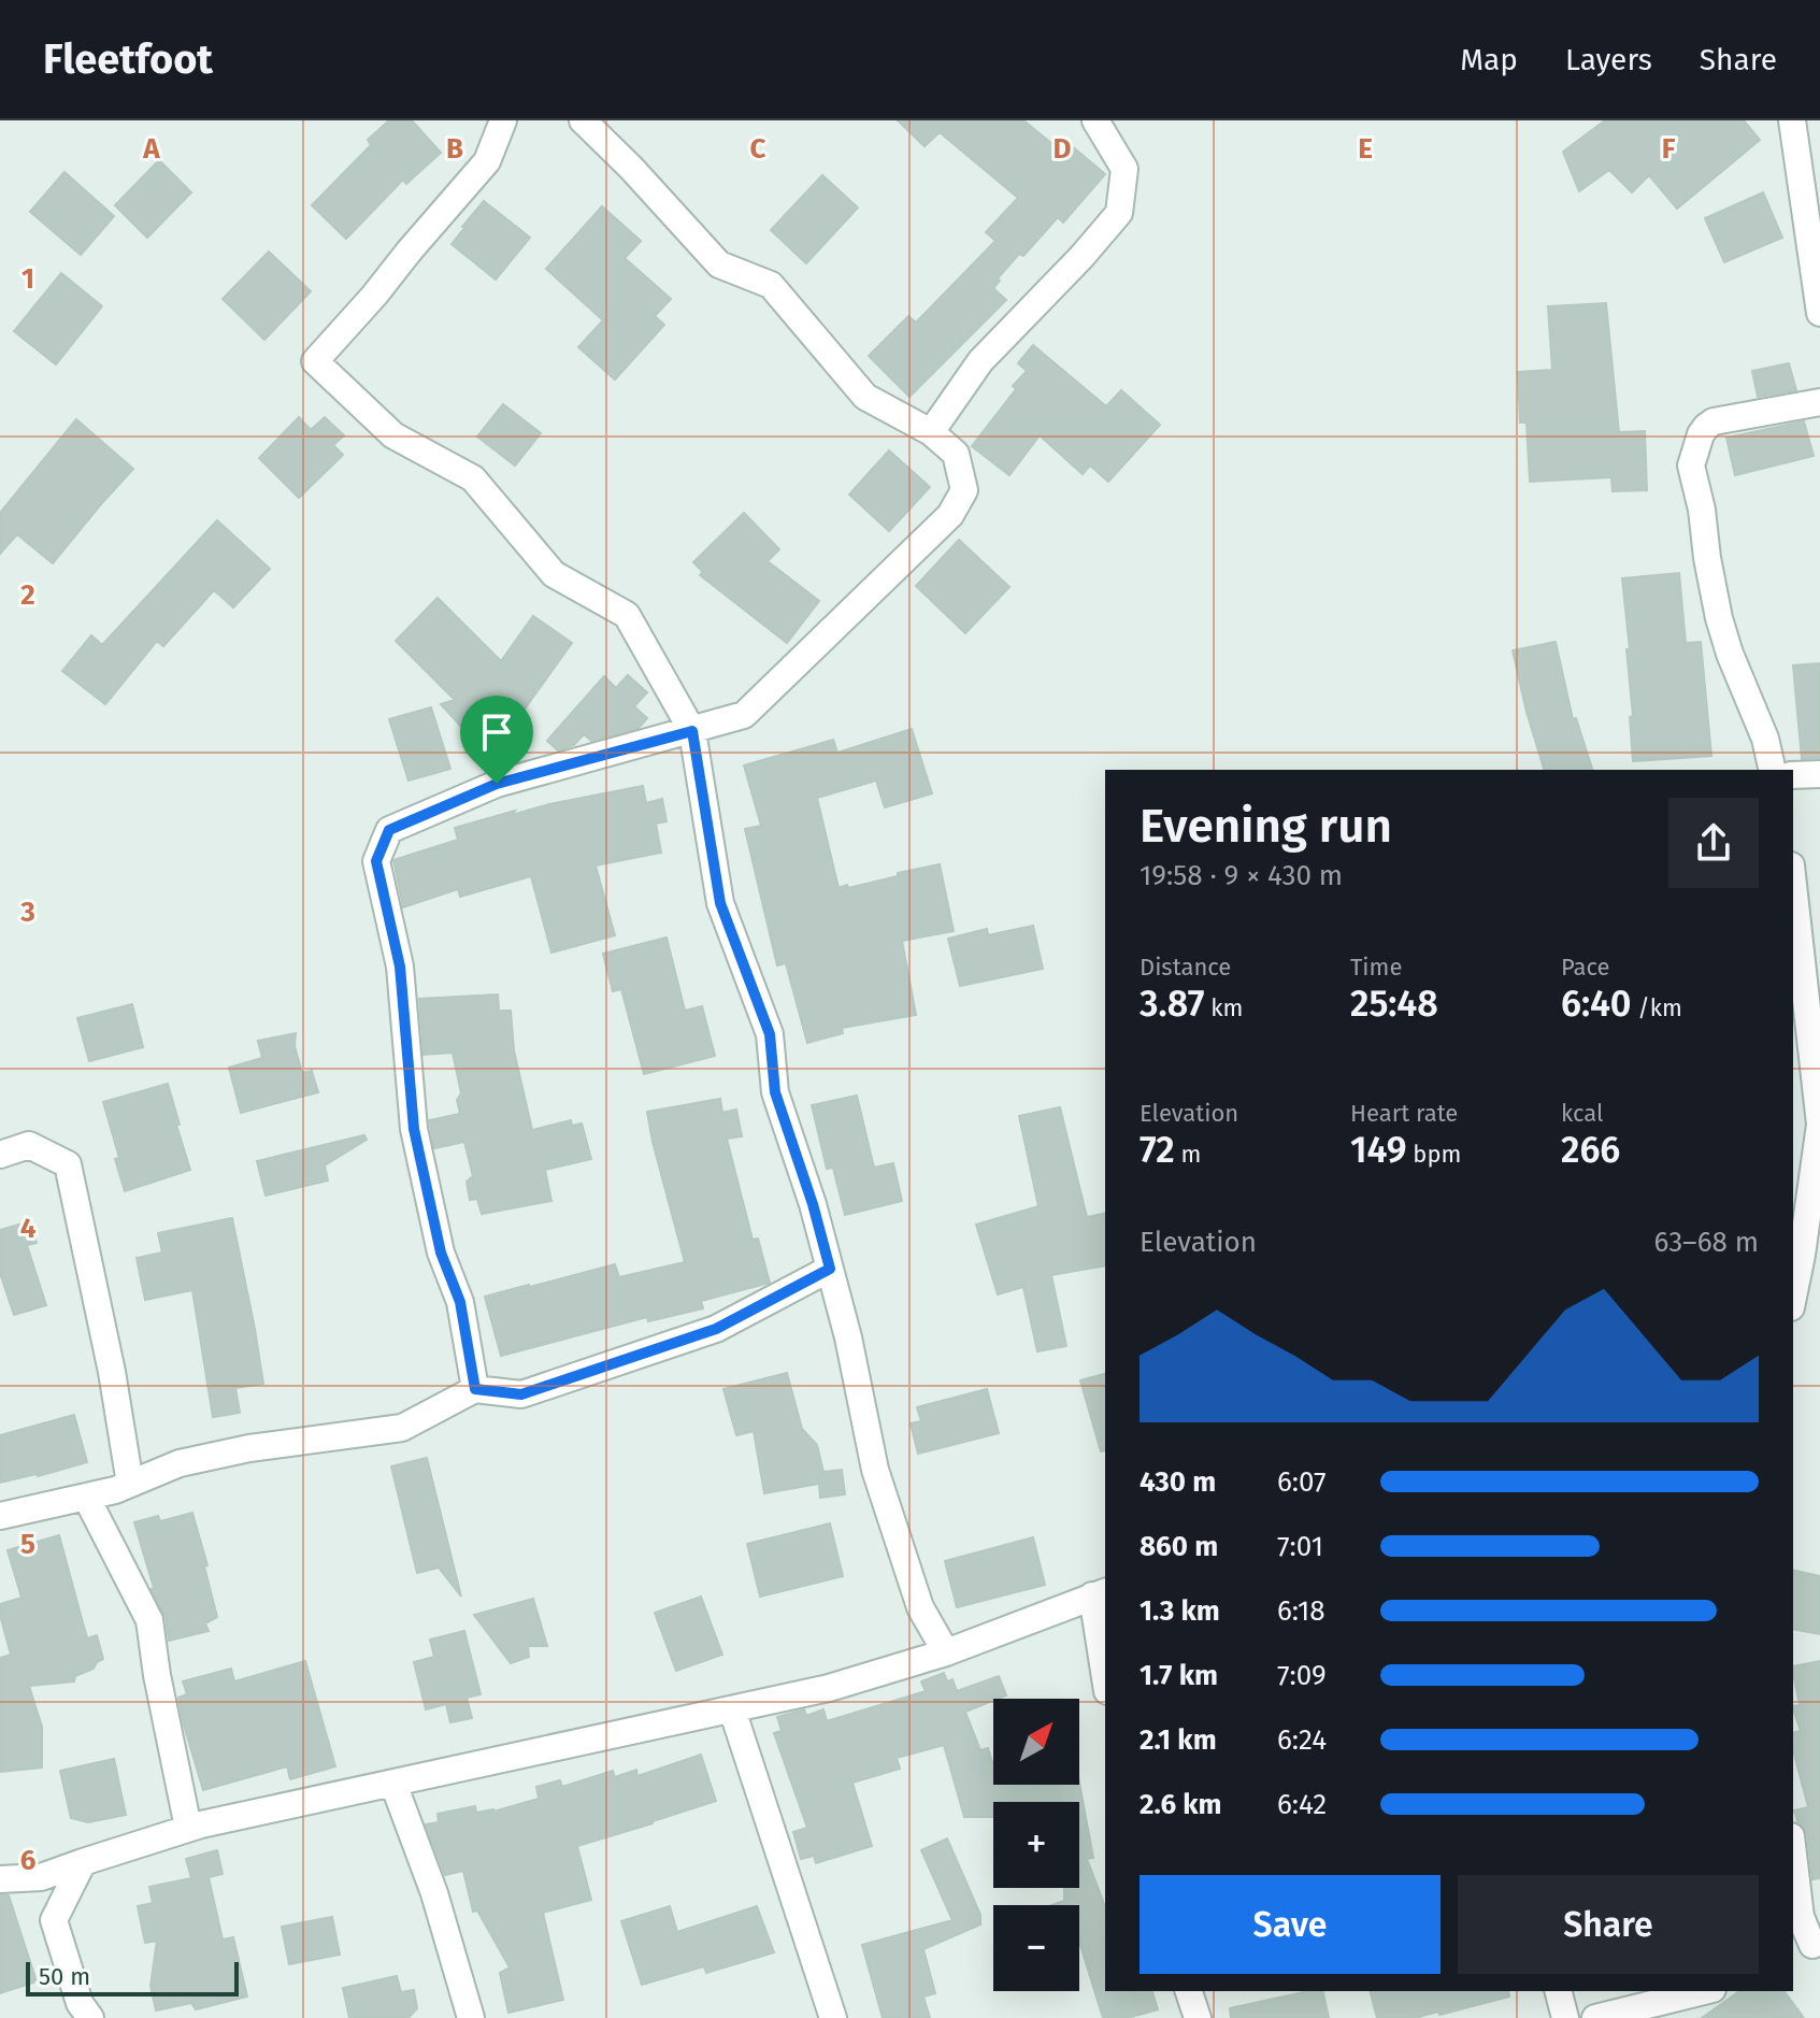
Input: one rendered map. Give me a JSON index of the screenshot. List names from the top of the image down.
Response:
{
  "scale_bar": "50 m",
  "north": "top right",
  "page": {
    "header": "Fleetfoot",
    "nav": ["Map", "Layers", "Share"],
    "heading": ["Evening run", "19:58 · 9 × 430 m"],
    "stats": [
      ["Distance", "3.87 km"],
      ["Time", "25:48"],
      ["Pace", "6:40 /km"],
      ["Elevation", "72 m"],
      ["Heart rate", "149 bpm"],
      ["kcal", "266"]
    ],
    "chart": ["Elevation", "63–68 m"],
    "list": [
      {
        "name": "430 m",
        "note": "6:07"
      },
      {
        "name": "860 m",
        "note": "7:01"
      },
      {
        "name": "1.3 km",
        "note": "6:18"
      },
      {
        "name": "1.7 km",
        "note": "7:09"
      },
      {
        "name": "2.1 km",
        "note": "6:24"
      },
      {
        "name": "2.6 km",
        "note": "6:42"
      }
    ],
    "map_buttons": ["+", "−"],
    "buttons": ["Save", "Share"],
    "scale": "50 m"
  },
  "grid": {
    "columns": [
      "A",
      "B",
      "C",
      "D",
      "E",
      "F"
    ],
    "rows": [
      "1",
      "2",
      "3",
      "4",
      "5",
      "6"
    ]
  }
}
